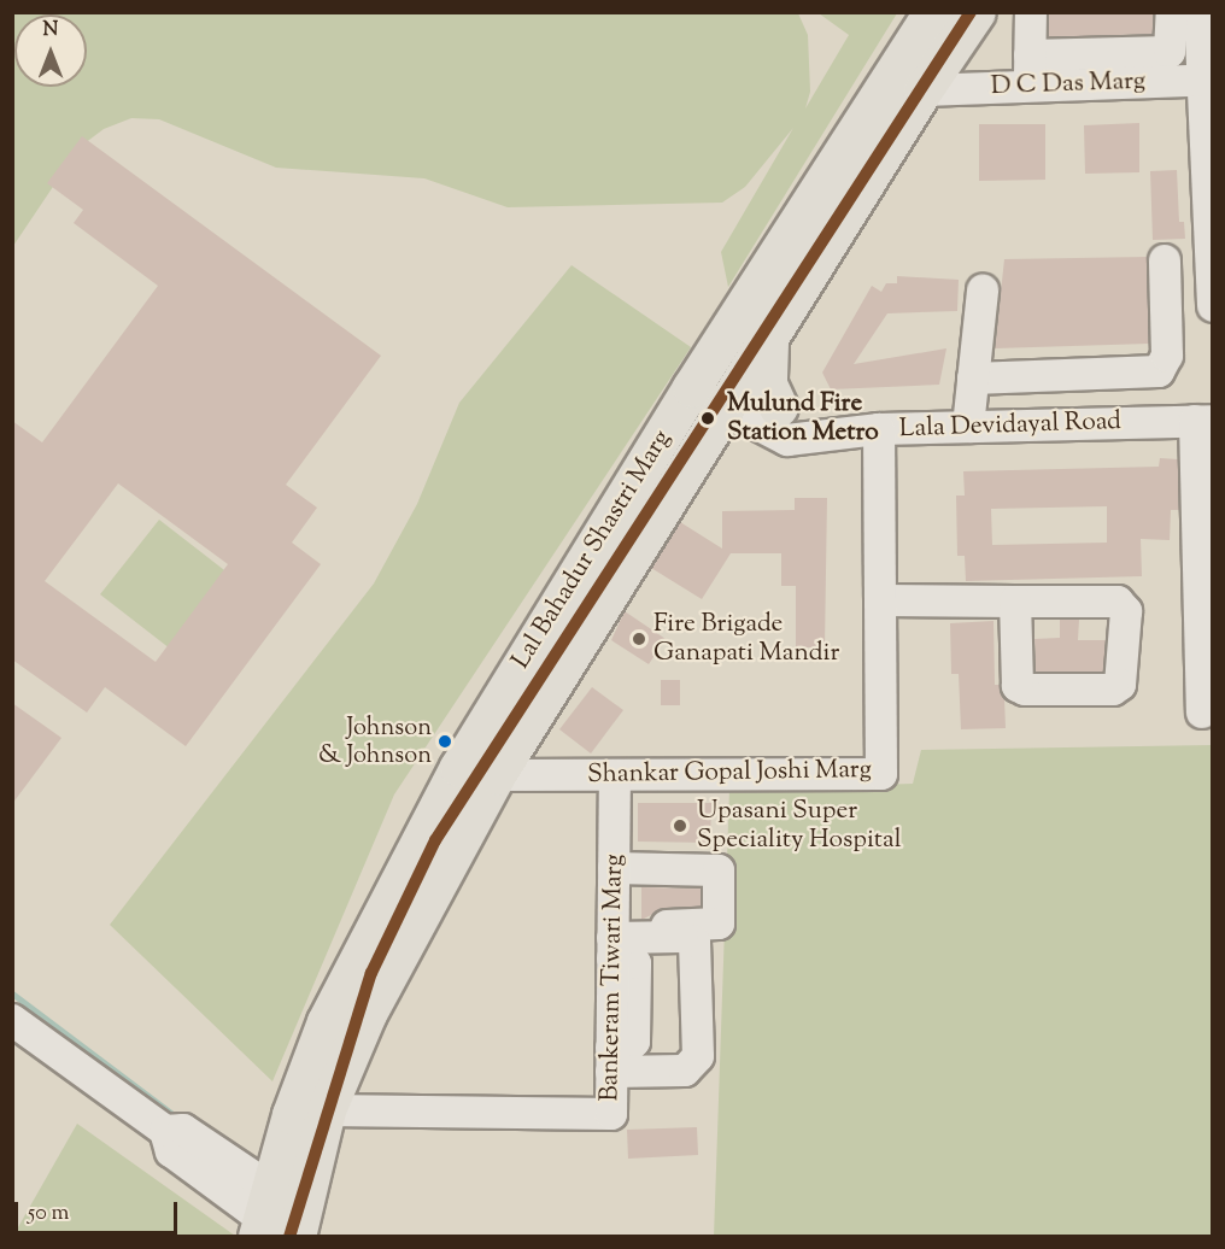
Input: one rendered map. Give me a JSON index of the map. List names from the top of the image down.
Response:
{
  "streets": {
    "main road": ["Lal Bahadur Shastri Marg"],
    "street": [
      "D C Das Marg",
      "Lala Devidayal Road",
      "Shankar Gopal Joshi Marg",
      "Bankeram Tiwari Marg"
    ]
  },
  "crossings": [
    ["D C Das Marg", "Lal Bahadur Shastri Marg"],
    ["Lala Devidayal Road", "Lal Bahadur Shastri Marg"],
    ["Lala Devidayal Road", "Shankar Gopal Joshi Marg"],
    ["Lal Bahadur Shastri Marg", "Shankar Gopal Joshi Marg"],
    ["Lal Bahadur Shastri Marg", "Bankeram Tiwari Marg"],
    ["Shankar Gopal Joshi Marg", "Bankeram Tiwari Marg"]
  ],
  "places": [
    "Mulund Fire Station Metro",
    "Fire Brigade Ganapati Mandir",
    "Johnson & Johnson",
    "Upasani Super Speciality Hospital"
  ],
  "scale_bar": "50 m",
  "north": "top"
}
